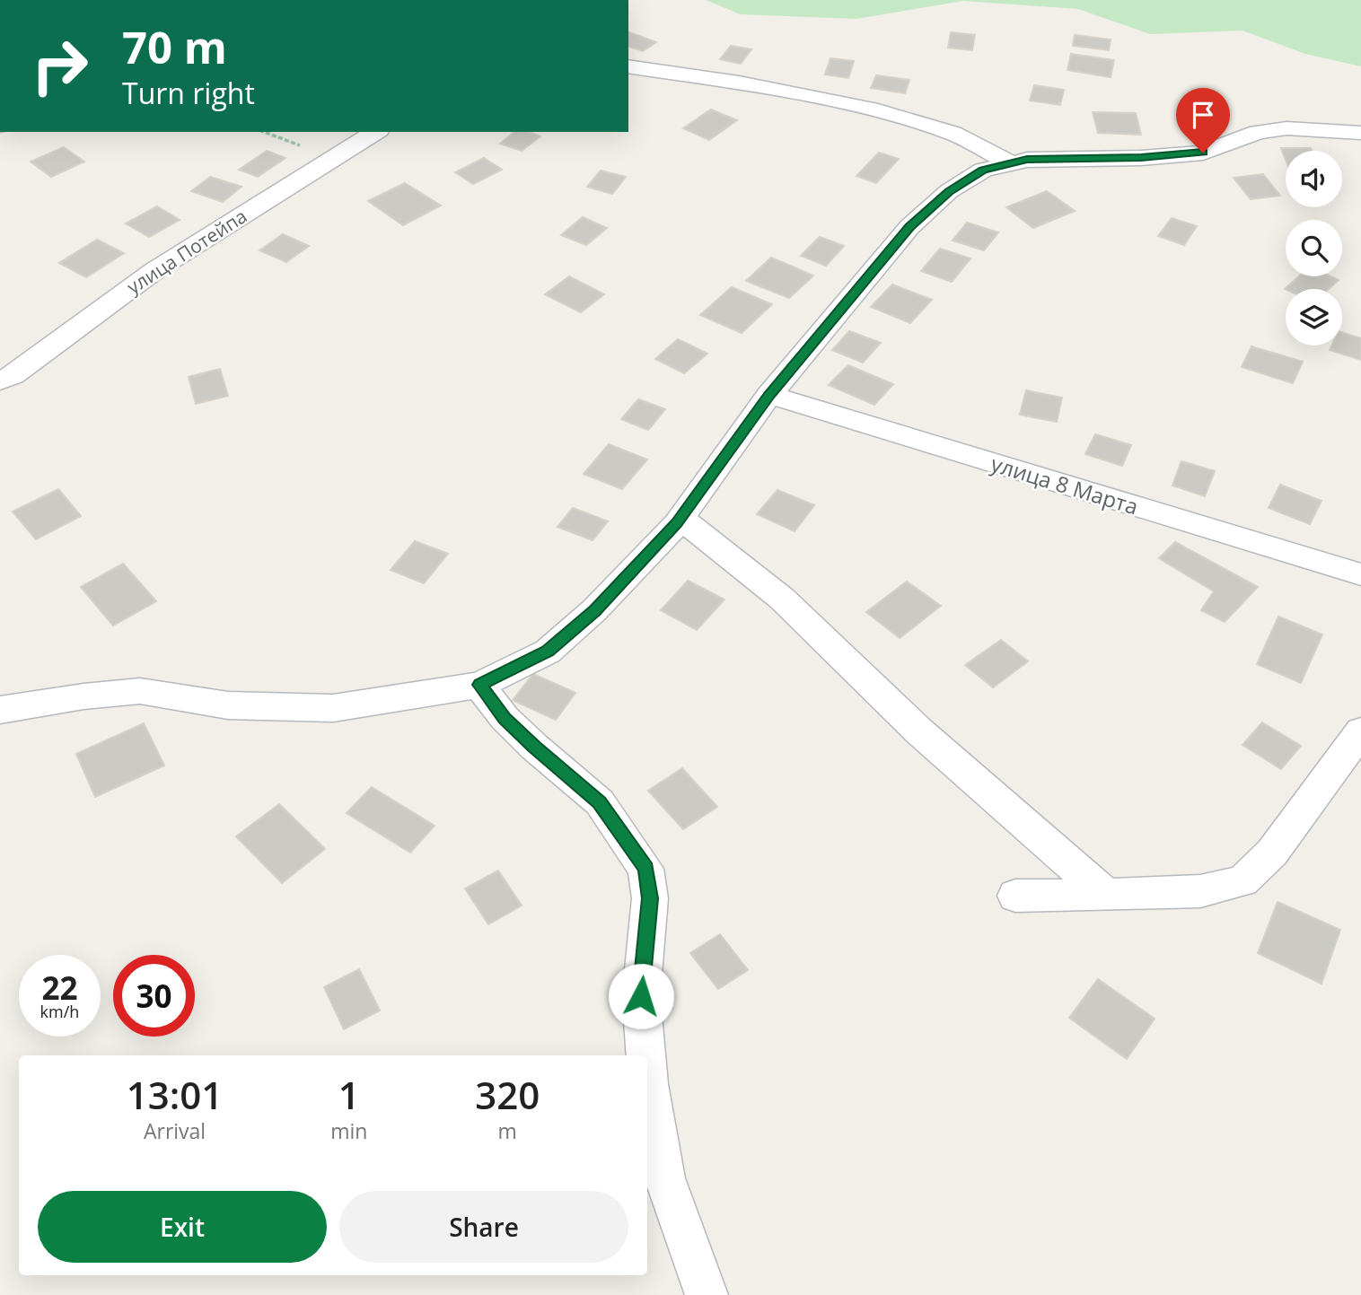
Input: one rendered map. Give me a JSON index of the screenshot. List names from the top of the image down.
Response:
{
  "streets": {
    "street": ["улица Потейпа", "улица 8 Марта"]
  },
  "page": {
    "turn": ["70 m", "Turn right"],
    "speed": "22 km/h",
    "limit": "30",
    "eta": [
      "13:01",
      "Arrival",
      "1",
      "min",
      "320",
      "m"
    ],
    "buttons": ["Exit", "Share"]
  }
}
